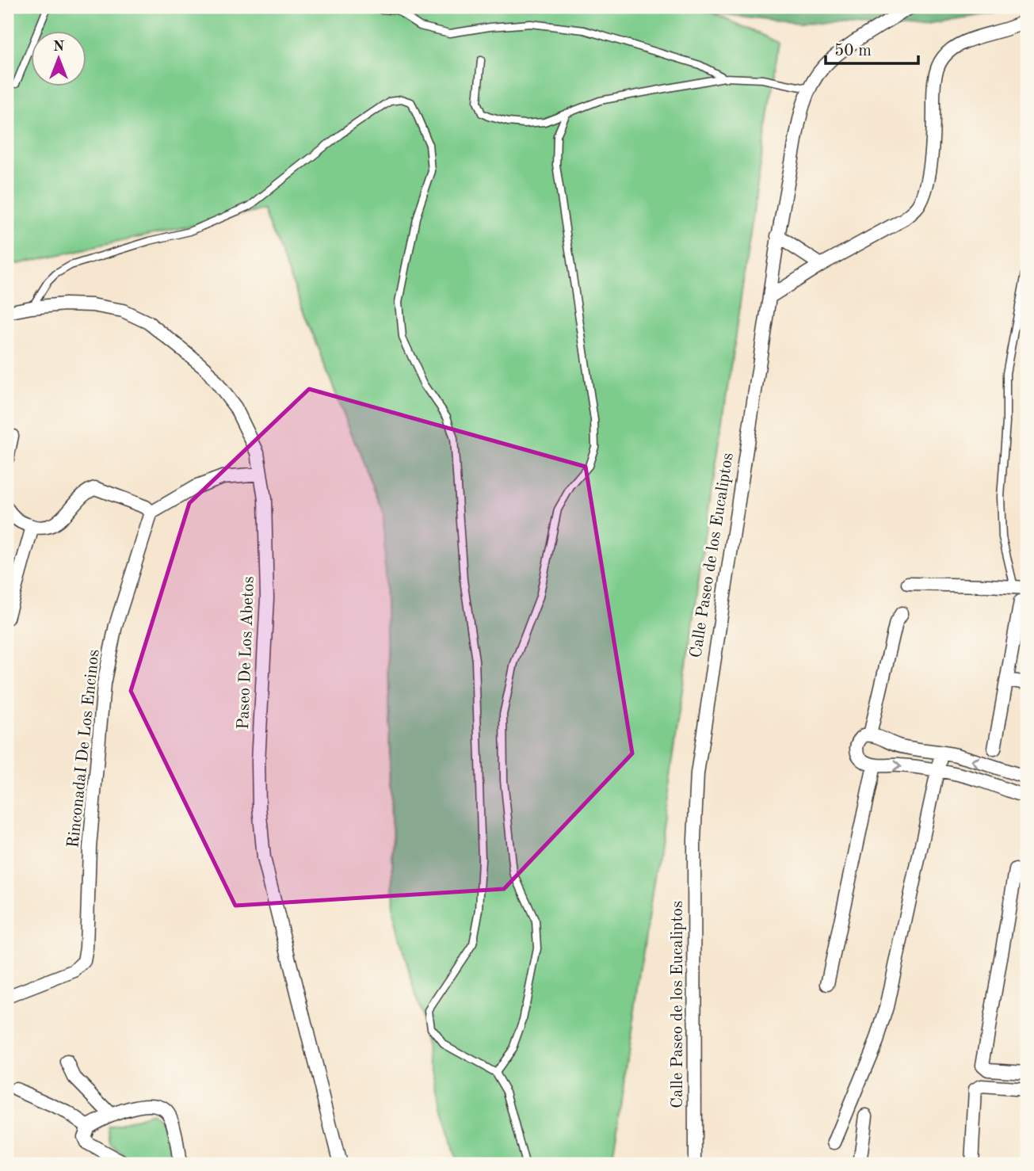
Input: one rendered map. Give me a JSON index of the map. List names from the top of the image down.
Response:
{
  "streets": {
    "street": ["Calle Paseo de los Eucaliptos", "Paseo De Los Abetos", "RinconadaI De Los Encinos"]
  },
  "scale_bar": "50 m",
  "north": "top"
}
